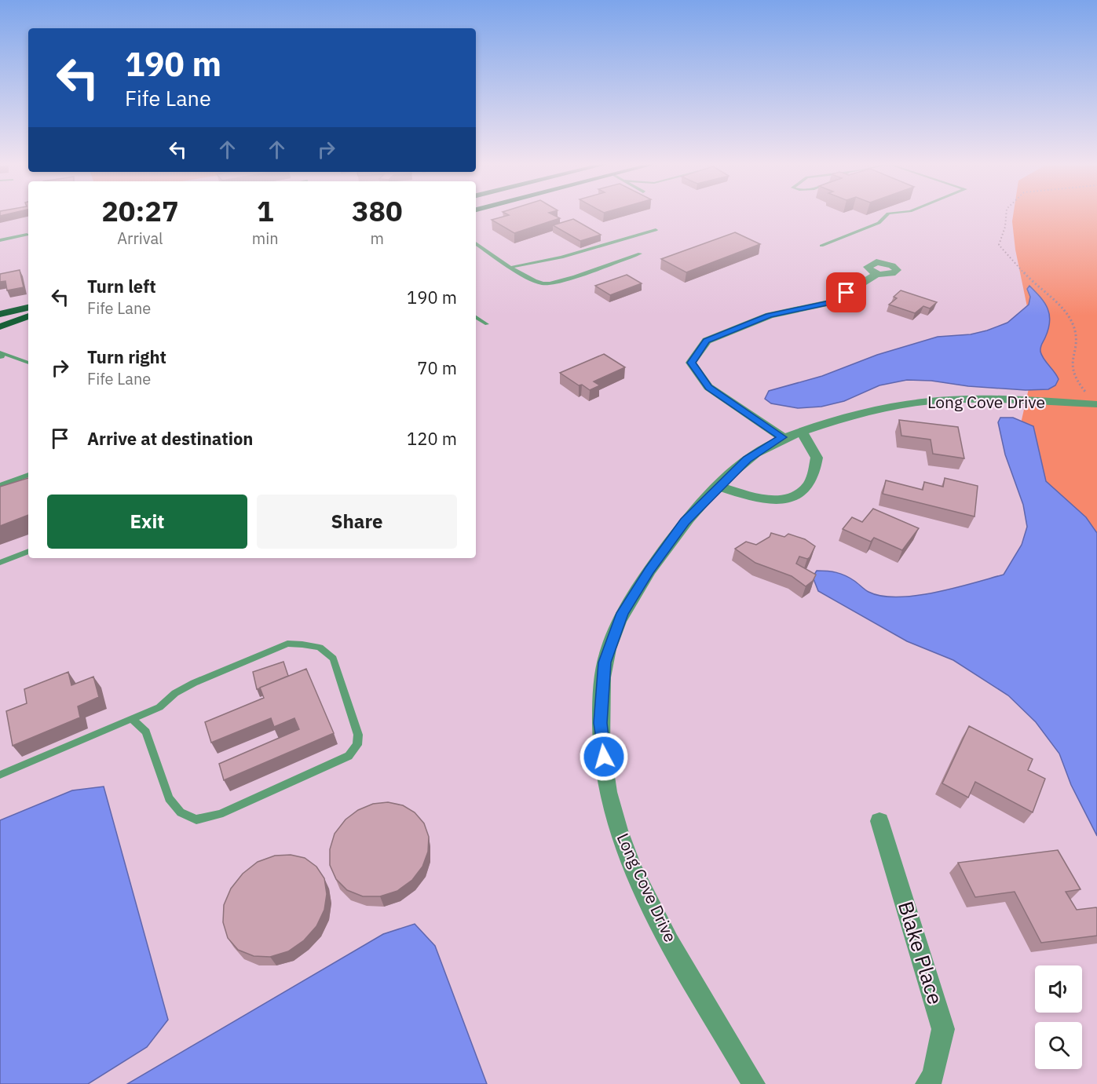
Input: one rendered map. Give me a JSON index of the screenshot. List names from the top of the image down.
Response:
{
  "streets": {
    "street": ["Long Cove Drive", "Blake Place"]
  },
  "page": {
    "turn": ["190 m", "Fife Lane"],
    "eta": [
      "20:27",
      "Arrival",
      "1",
      "min",
      "380",
      "m"
    ],
    "list": [
      {
        "name": "Turn left",
        "note": "Fife Lane",
        "value": "190 m"
      },
      {
        "name": "Turn right",
        "note": "Fife Lane",
        "value": "70 m"
      },
      {
        "name": "Arrive at destination",
        "value": "120 m"
      }
    ],
    "buttons": ["Exit", "Share"]
  }
}
